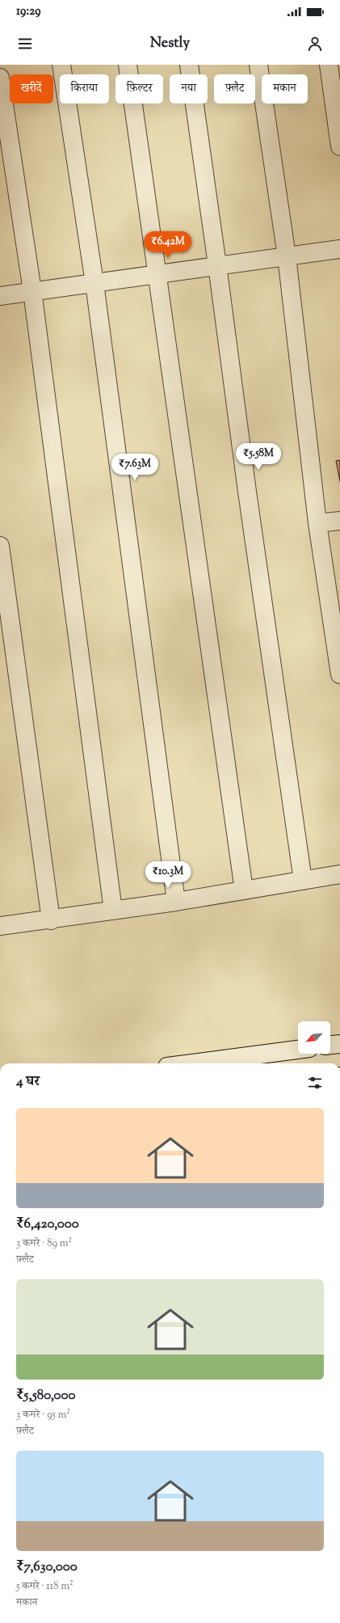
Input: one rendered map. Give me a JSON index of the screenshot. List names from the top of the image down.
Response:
{
  "north": "bottom left",
  "page": {
    "status": "19:29",
    "header": "Nestly",
    "chip": [
      "खरीदें",
      "किराया",
      "फ़िल्टर",
      "नया",
      "फ़्लैट",
      "मकान"
    ],
    "price": [
      "₹6.42M",
      "₹5.58M",
      "₹7.63M",
      "₹10.3M"
    ],
    "heading": "4 घर",
    "list": [
      {
        "name": "₹6,420,000",
        "note": "3 कमरे · 89 m² · फ़्लैट"
      },
      {
        "name": "₹5,580,000",
        "note": "3 कमरे · 95 m² · फ़्लैट"
      },
      {
        "name": "₹7,630,000",
        "note": "5 कमरे · 118 m² · मकान"
      }
    ]
  }
}
